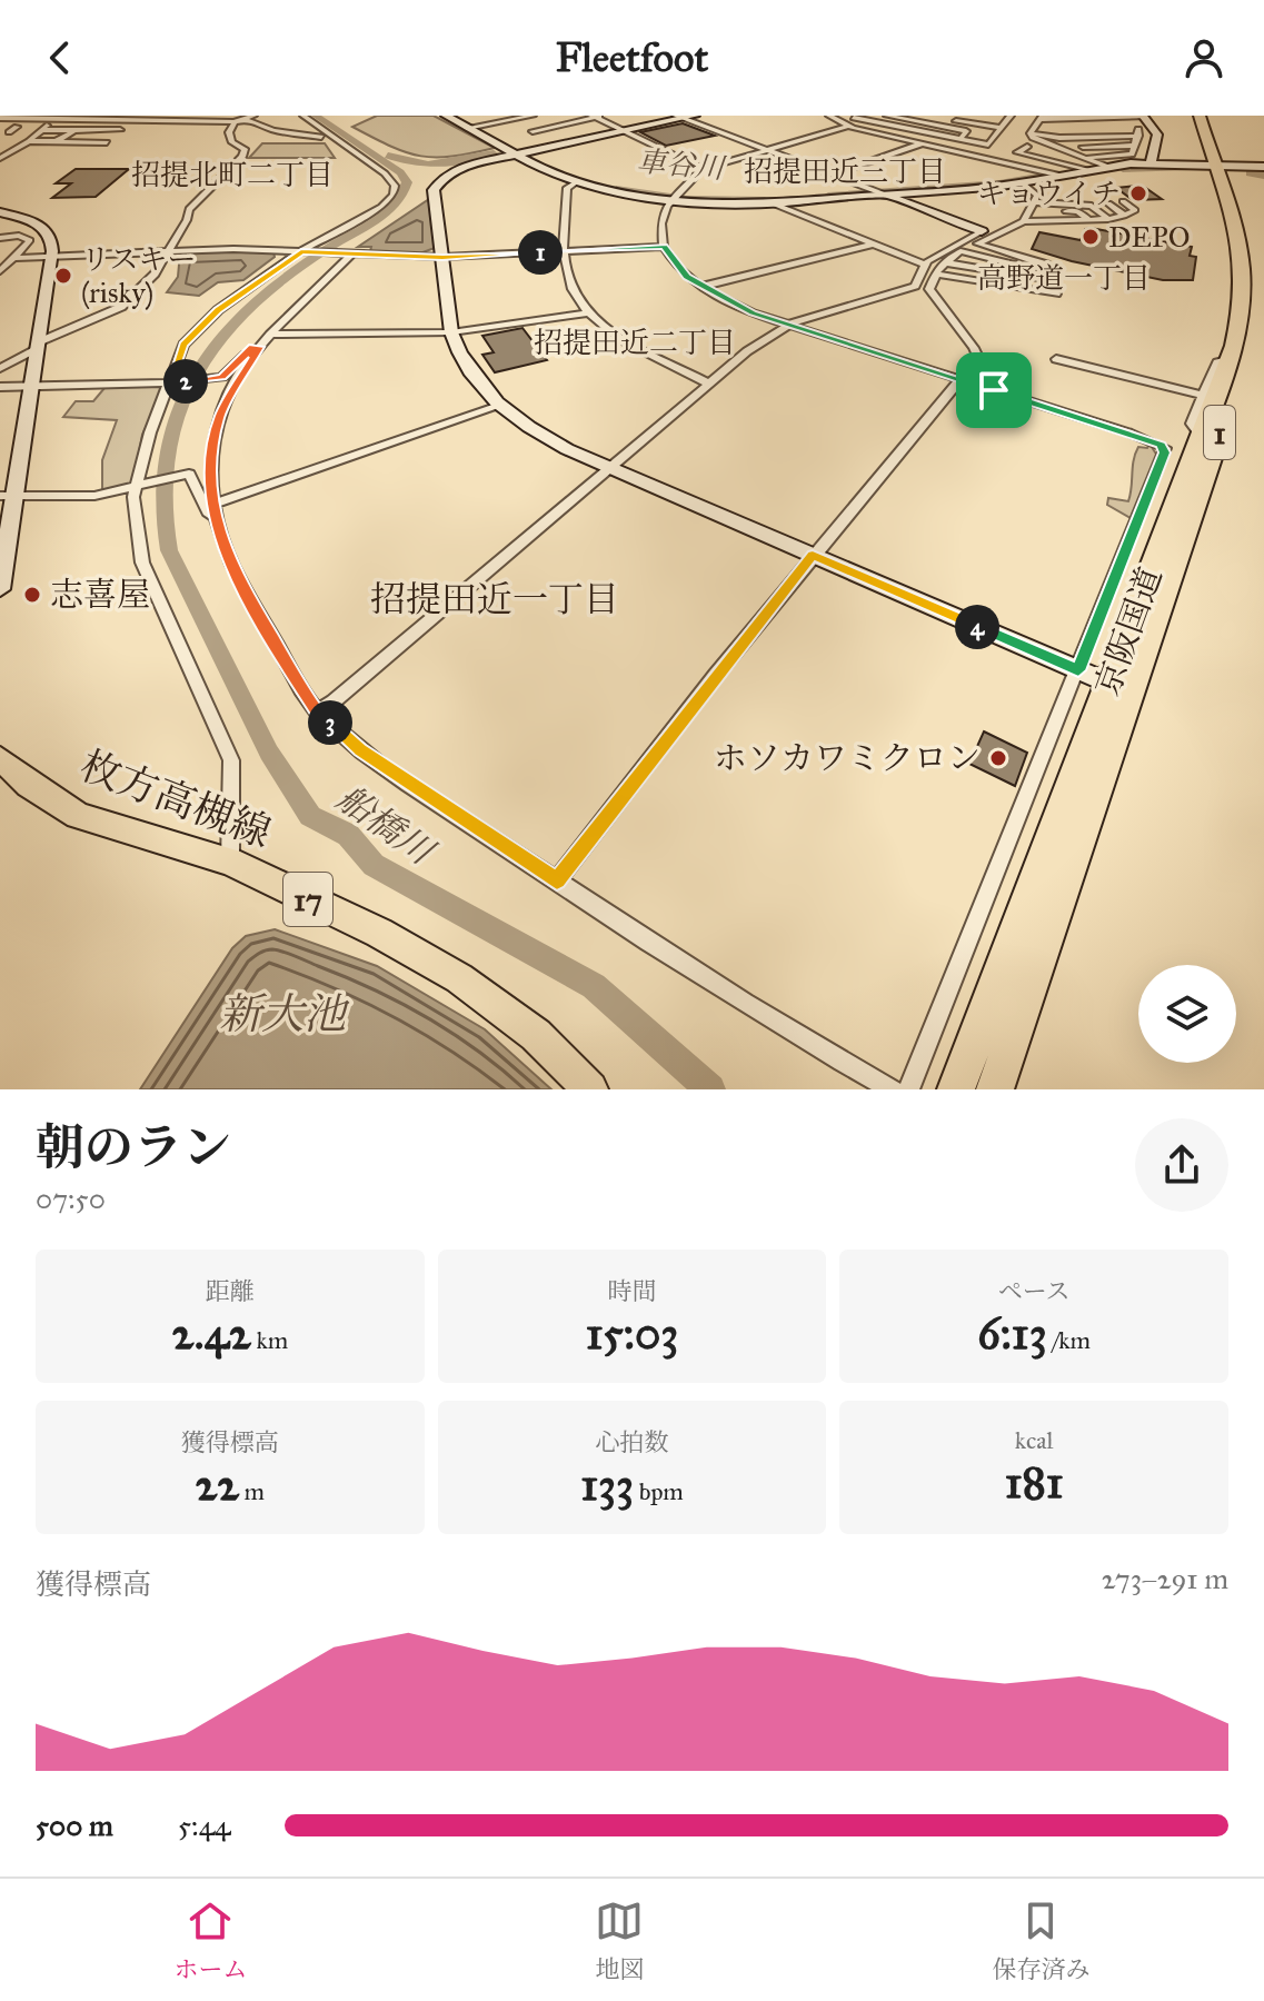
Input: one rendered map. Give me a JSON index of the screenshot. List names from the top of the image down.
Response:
{
  "streets": {
    "highway": ["1", "京阪国道"],
    "main road": ["枚方高槻線", "17"]
  },
  "districts": [
    "招提田近三丁目",
    "招提北町二丁目",
    "高野道一丁目",
    "招提田近二丁目",
    "招提田近一丁目"
  ],
  "water": ["車谷川", "船橋川", "新大池"],
  "places": [
    "キョウイチ",
    "DEPO",
    "リスキー (risky)",
    "志喜屋",
    "ホソカワミクロン"
  ],
  "page": {
    "header": "Fleetfoot",
    "pins": [
      "1",
      "2",
      "4",
      "3"
    ],
    "heading": ["朝のラン", "07:50"],
    "stats": [
      ["距離", "2.42 km"],
      ["時間", "15:03"],
      ["ペース", "6:13 /km"],
      ["獲得標高", "22 m"],
      ["心拍数", "133 bpm"],
      ["kcal", "181"]
    ],
    "chart": ["獲得標高", "273–291 m"],
    "list": [
      {
        "name": "500 m",
        "note": "5:44"
      }
    ],
    "tabs": ["ホーム", "地図", "保存済み"]
  }
}
